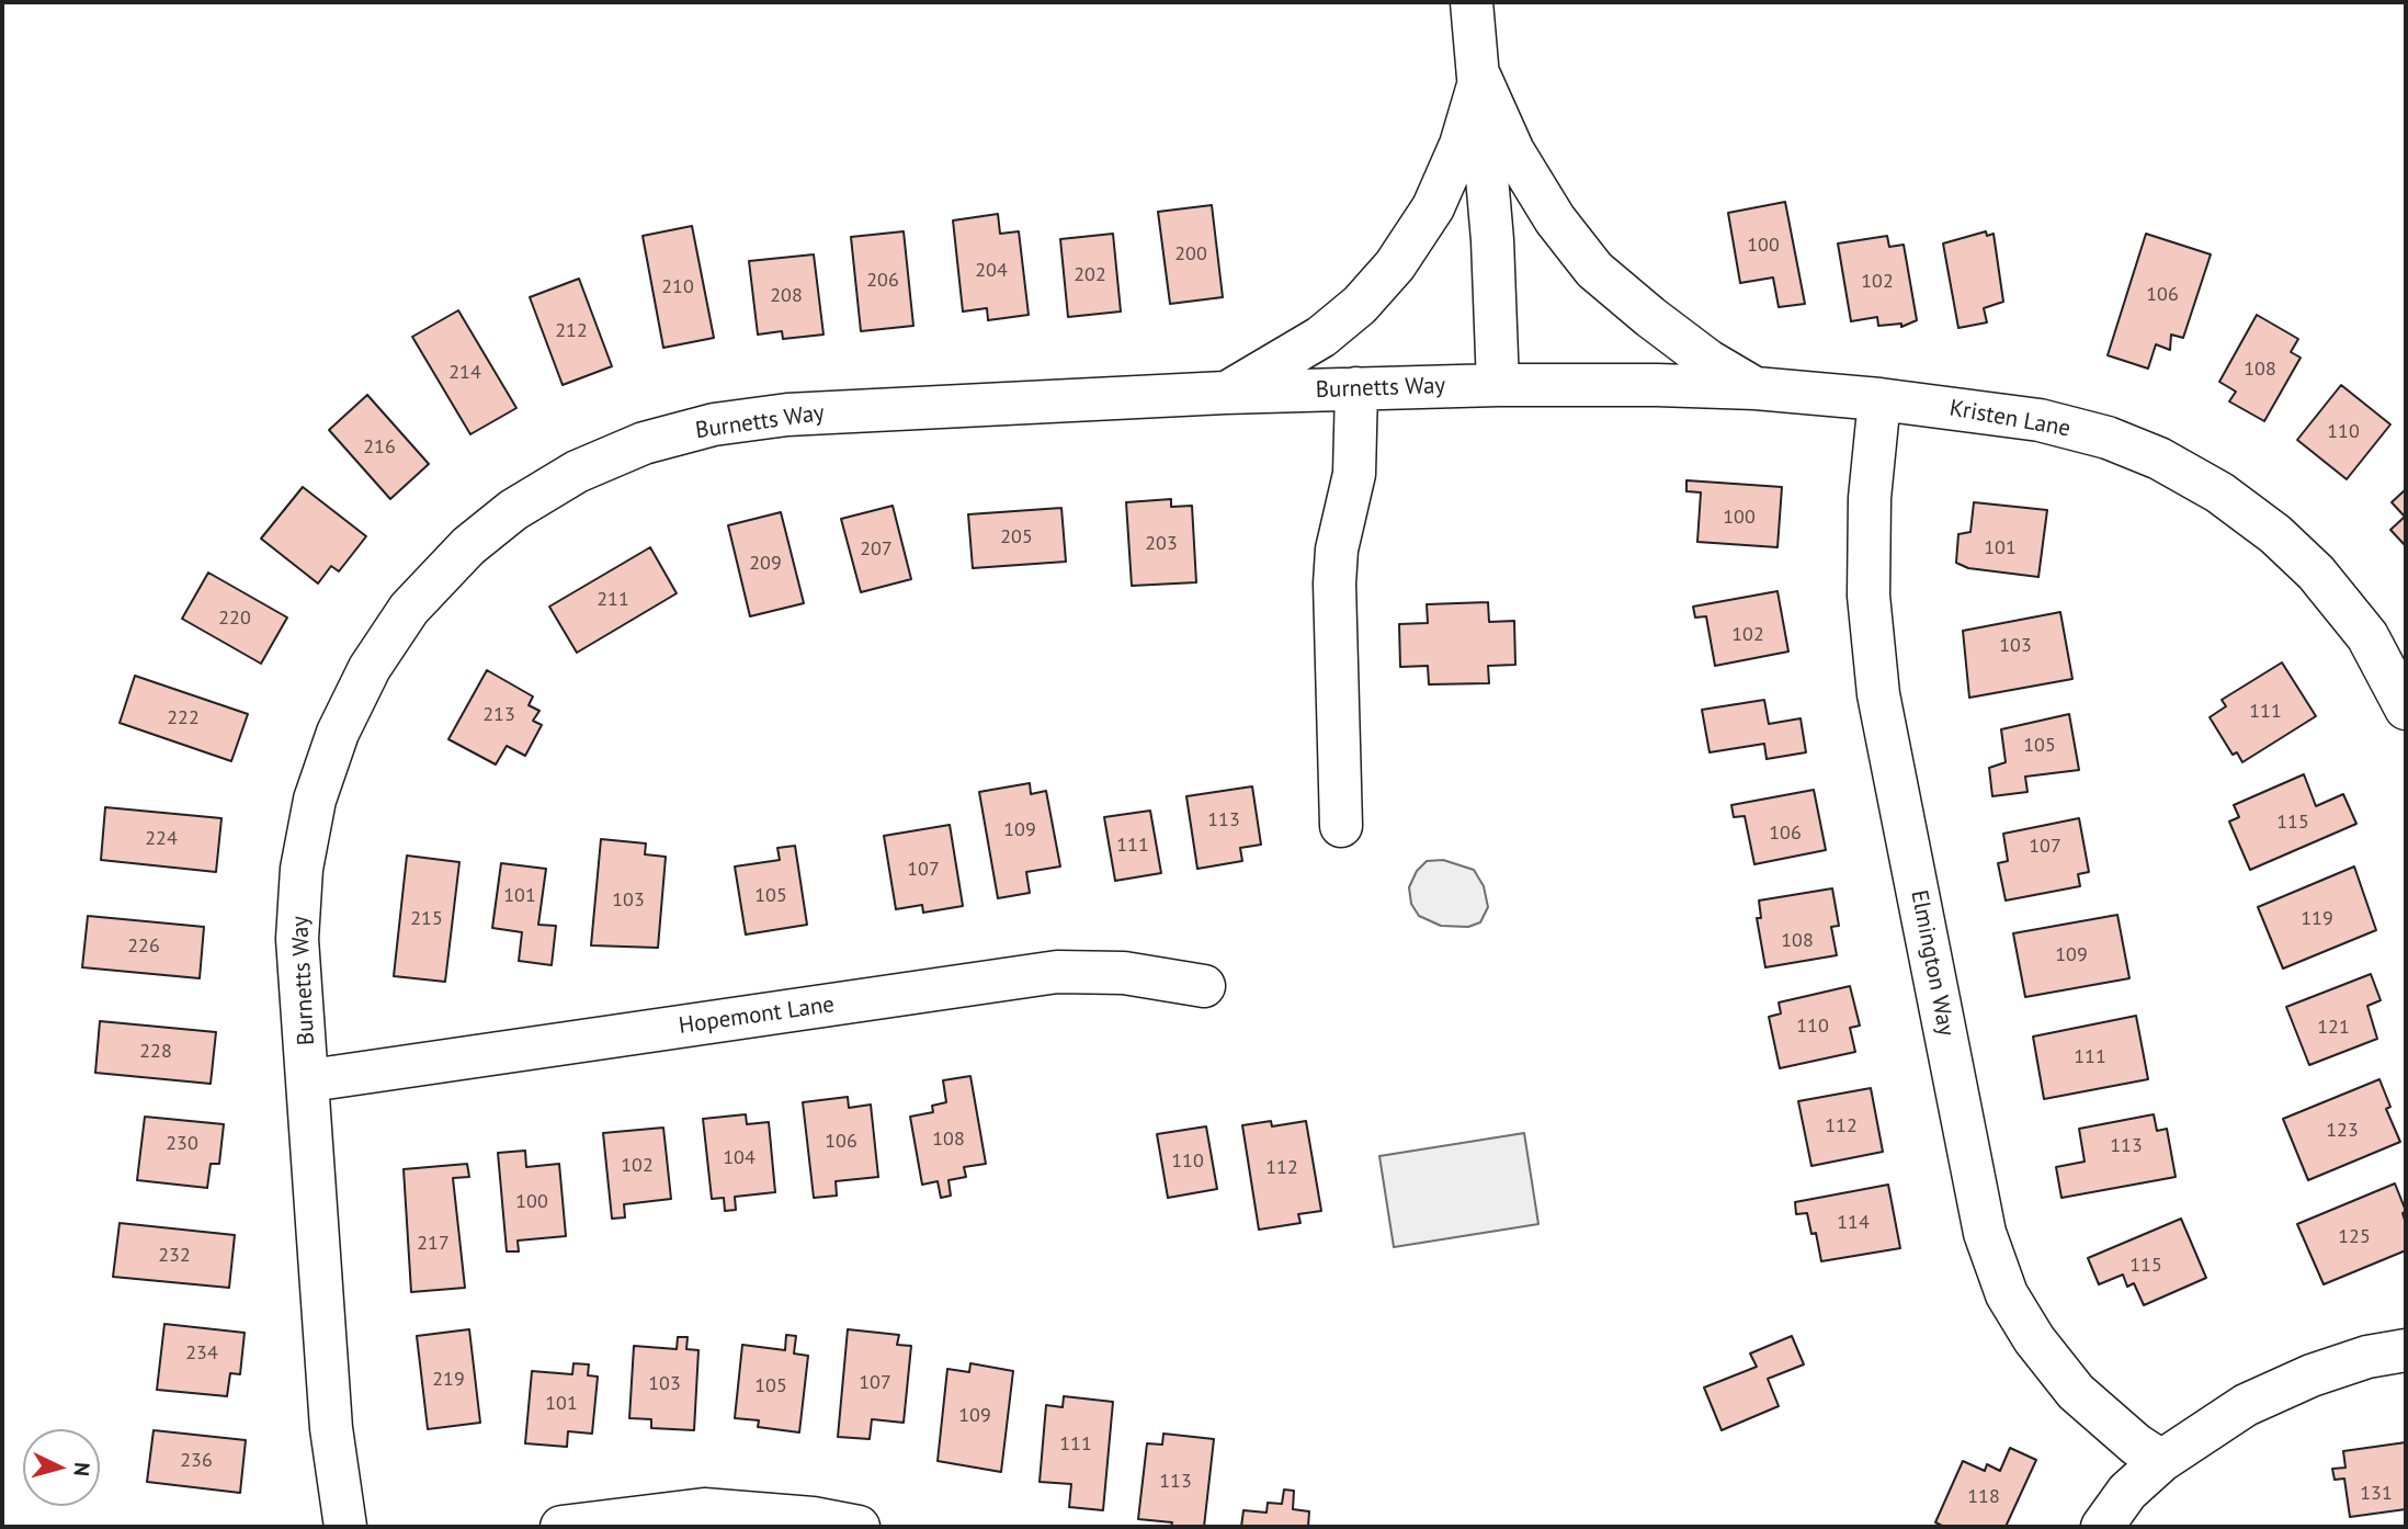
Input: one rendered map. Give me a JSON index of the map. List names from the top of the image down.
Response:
{
  "streets": {
    "street": [
      "Burnetts Way",
      "Kristen Lane",
      "Elmington Way",
      "Hopemont Lane"
    ]
  },
  "crossings": [
    ["Burnetts Way", "Kristen Lane"],
    ["Burnetts Way", "Hopemont Lane"],
    ["Kristen Lane", "Elmington Way"]
  ],
  "house_numbers": [
    "100",
    "200",
    "204",
    "202",
    "206",
    "102",
    "210",
    "106",
    "208",
    "212",
    "108",
    "214",
    "110",
    "216",
    "100",
    "205",
    "203",
    "101",
    "207",
    "209",
    "211",
    "220",
    "102",
    "103",
    "111",
    "213",
    "222",
    "105",
    "113",
    "115",
    "109",
    "106",
    "224",
    "111",
    "107",
    "107",
    "101",
    "105",
    "103",
    "215",
    "119",
    "108",
    "226",
    "109",
    "110",
    "121",
    "228",
    "111",
    "112",
    "123",
    "108",
    "106",
    "230",
    "113",
    "104",
    "110",
    "102",
    "112",
    "100",
    "114",
    "125",
    "217",
    "232",
    "115",
    "234",
    "219",
    "107",
    "103",
    "105",
    "101",
    "109",
    "111",
    "236",
    "113",
    "131",
    "118"
  ],
  "north": "right"
}
